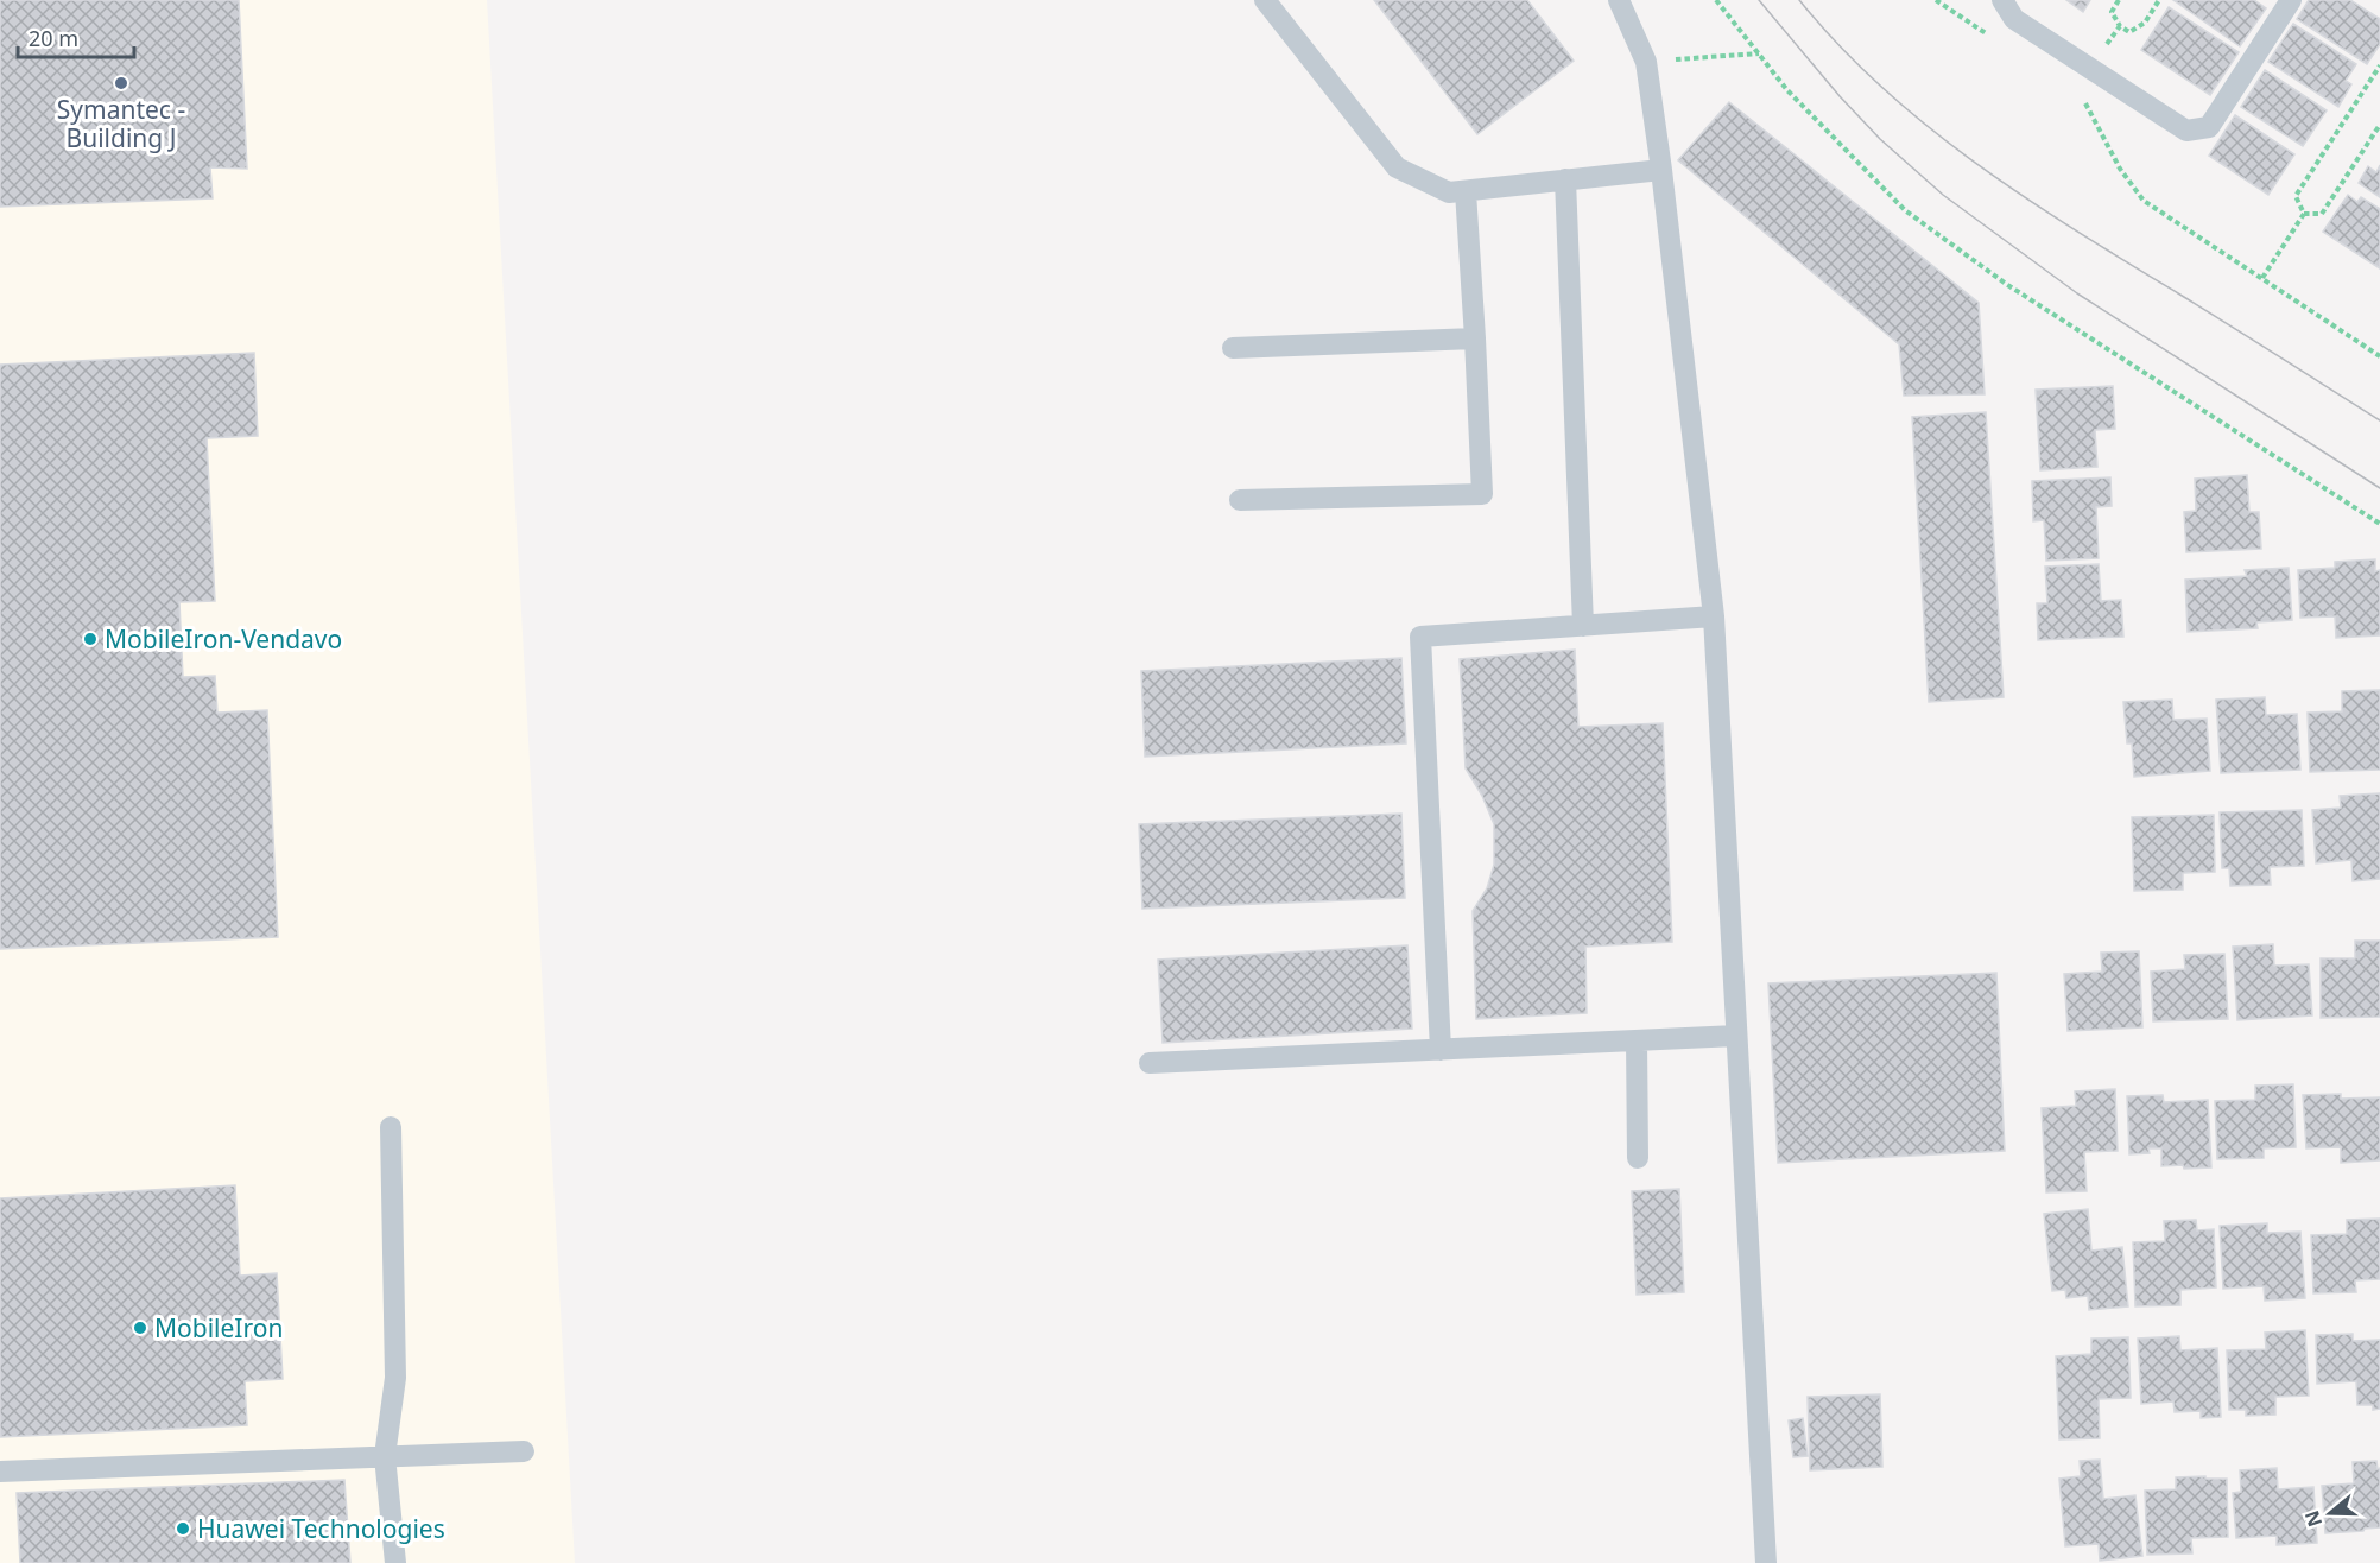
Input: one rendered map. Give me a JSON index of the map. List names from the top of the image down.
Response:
{
  "places": [
    "Symantec - Building J",
    "MobileIron-Vendavo",
    "MobileIron",
    "Huawei Technologies"
  ],
  "scale_bar": "20 m",
  "north": "left"
}
